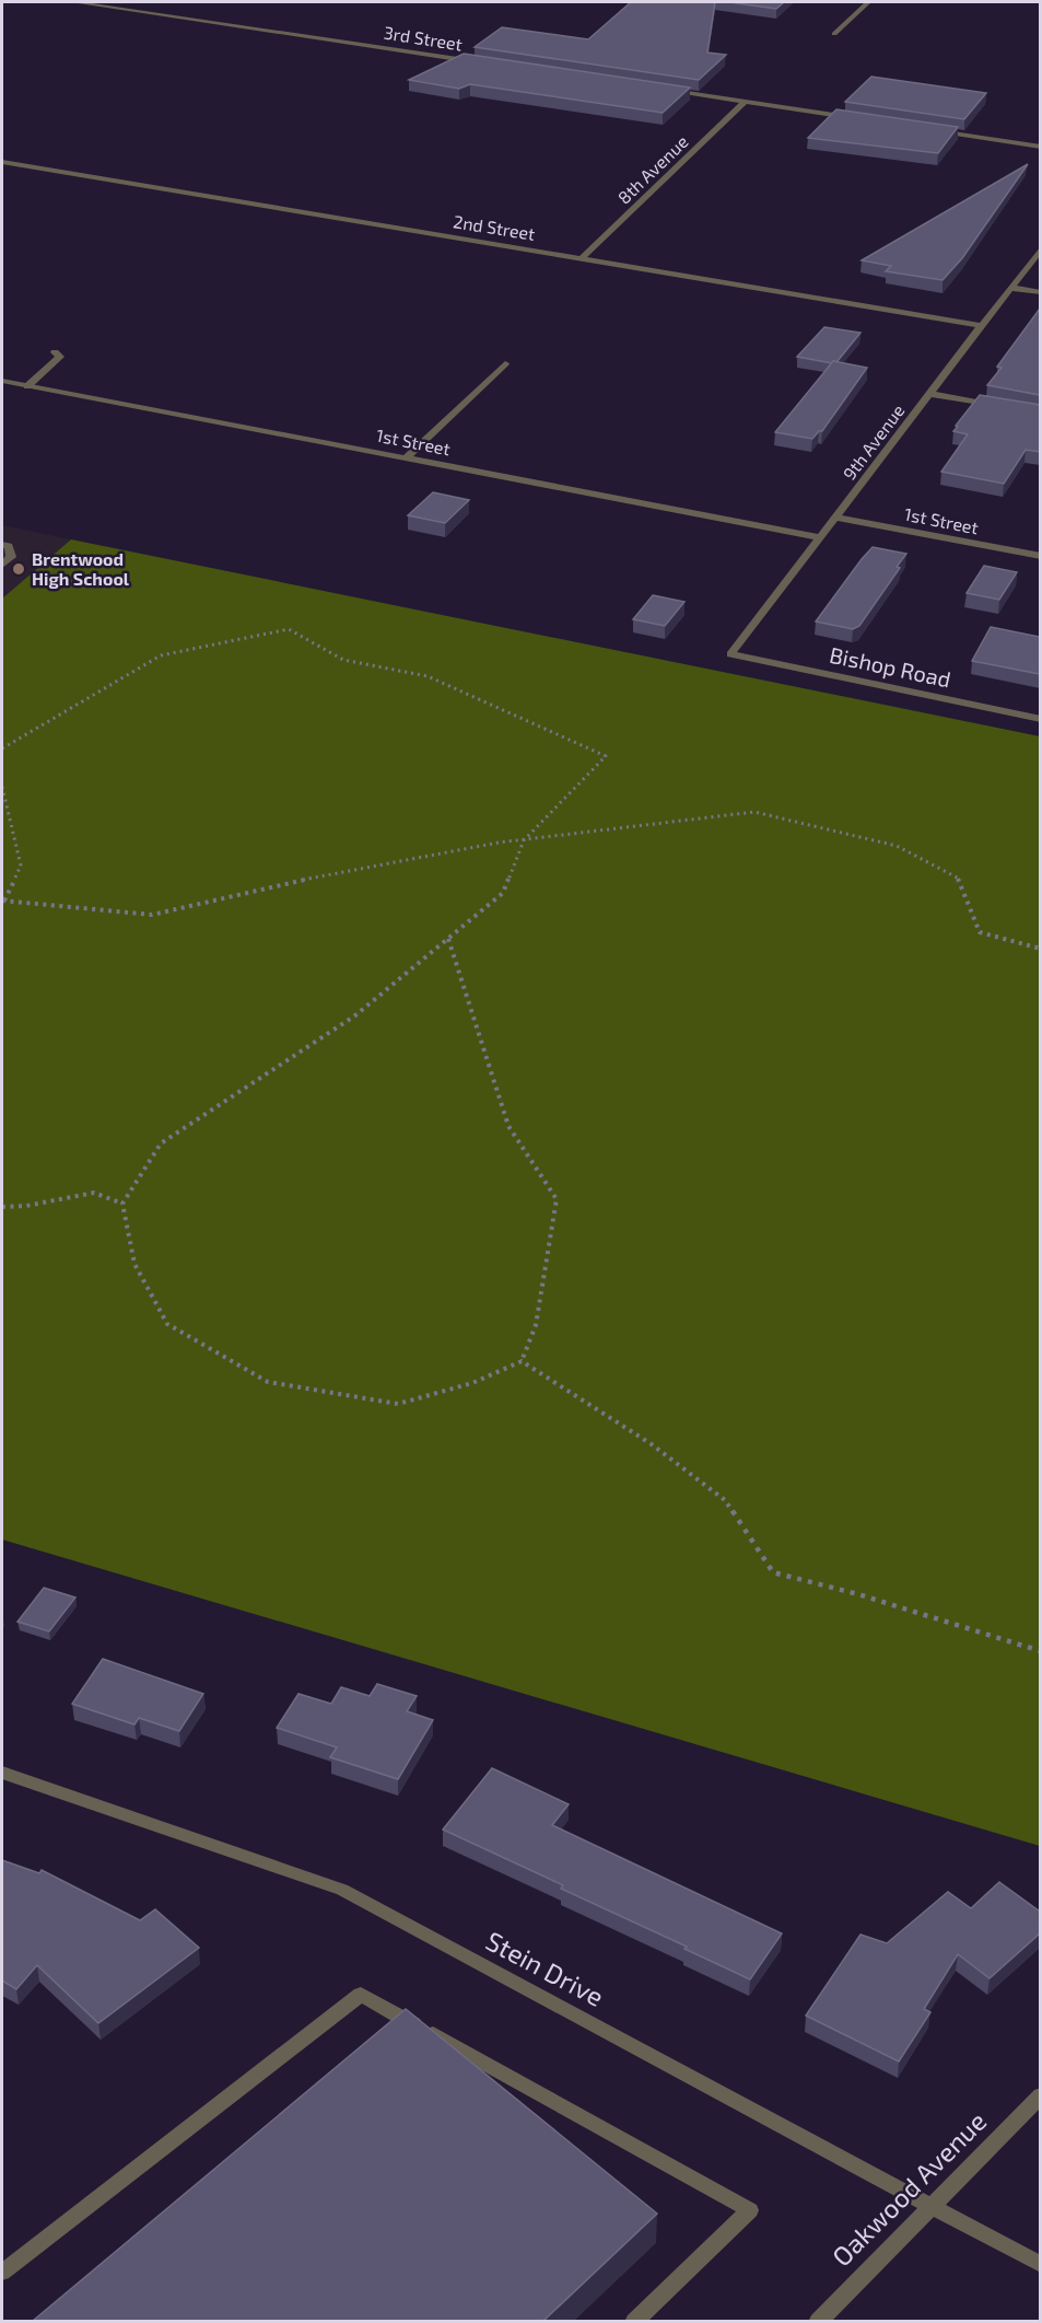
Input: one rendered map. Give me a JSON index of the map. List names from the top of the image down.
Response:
{
  "streets": {
    "street": [
      "3rd Street",
      "8th Avenue",
      "2nd Street",
      "1st Street",
      "9th Avenue",
      "Bishop Road",
      "Stein Drive",
      "Oakwood Avenue"
    ]
  },
  "crossings": [
    ["8th Avenue", "2nd Street"],
    ["2nd Street", "9th Avenue"],
    ["1st Street", "9th Avenue"],
    ["9th Avenue", "Bishop Road"],
    ["Stein Drive", "Oakwood Avenue"]
  ],
  "places": ["Brentwood High School"]
}
